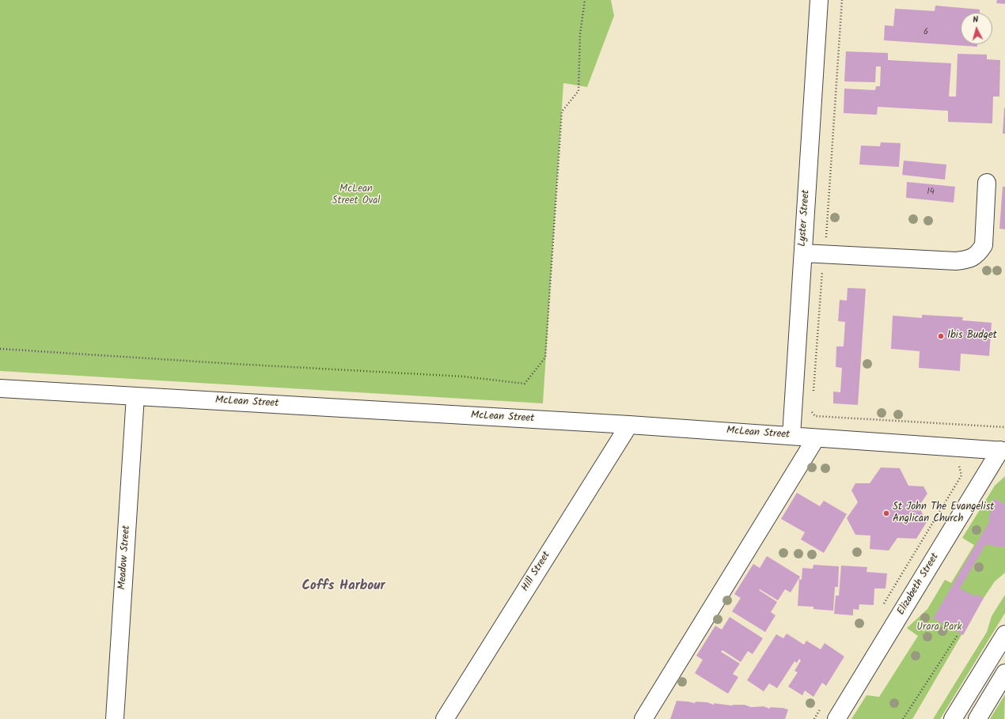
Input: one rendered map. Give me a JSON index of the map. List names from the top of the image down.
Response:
{
  "streets": {
    "main road": [
      "Lyster Street",
      "McLean Street",
      "Meadow Street",
      "Hill Street",
      "Elizabeth Street"
    ]
  },
  "crossings": [
    ["Lyster Street", "McLean Street"],
    ["McLean Street", "Meadow Street"],
    ["McLean Street", "Hill Street"],
    ["McLean Street", "Elizabeth Street"]
  ],
  "districts": ["Coffs Harbour"],
  "parks": ["McLean Street Oval", "Urara Park"],
  "places": ["Ibis Budget", "St John The Evangelist Anglican Church"],
  "house_numbers": ["6", "14"],
  "north": "top"
}
